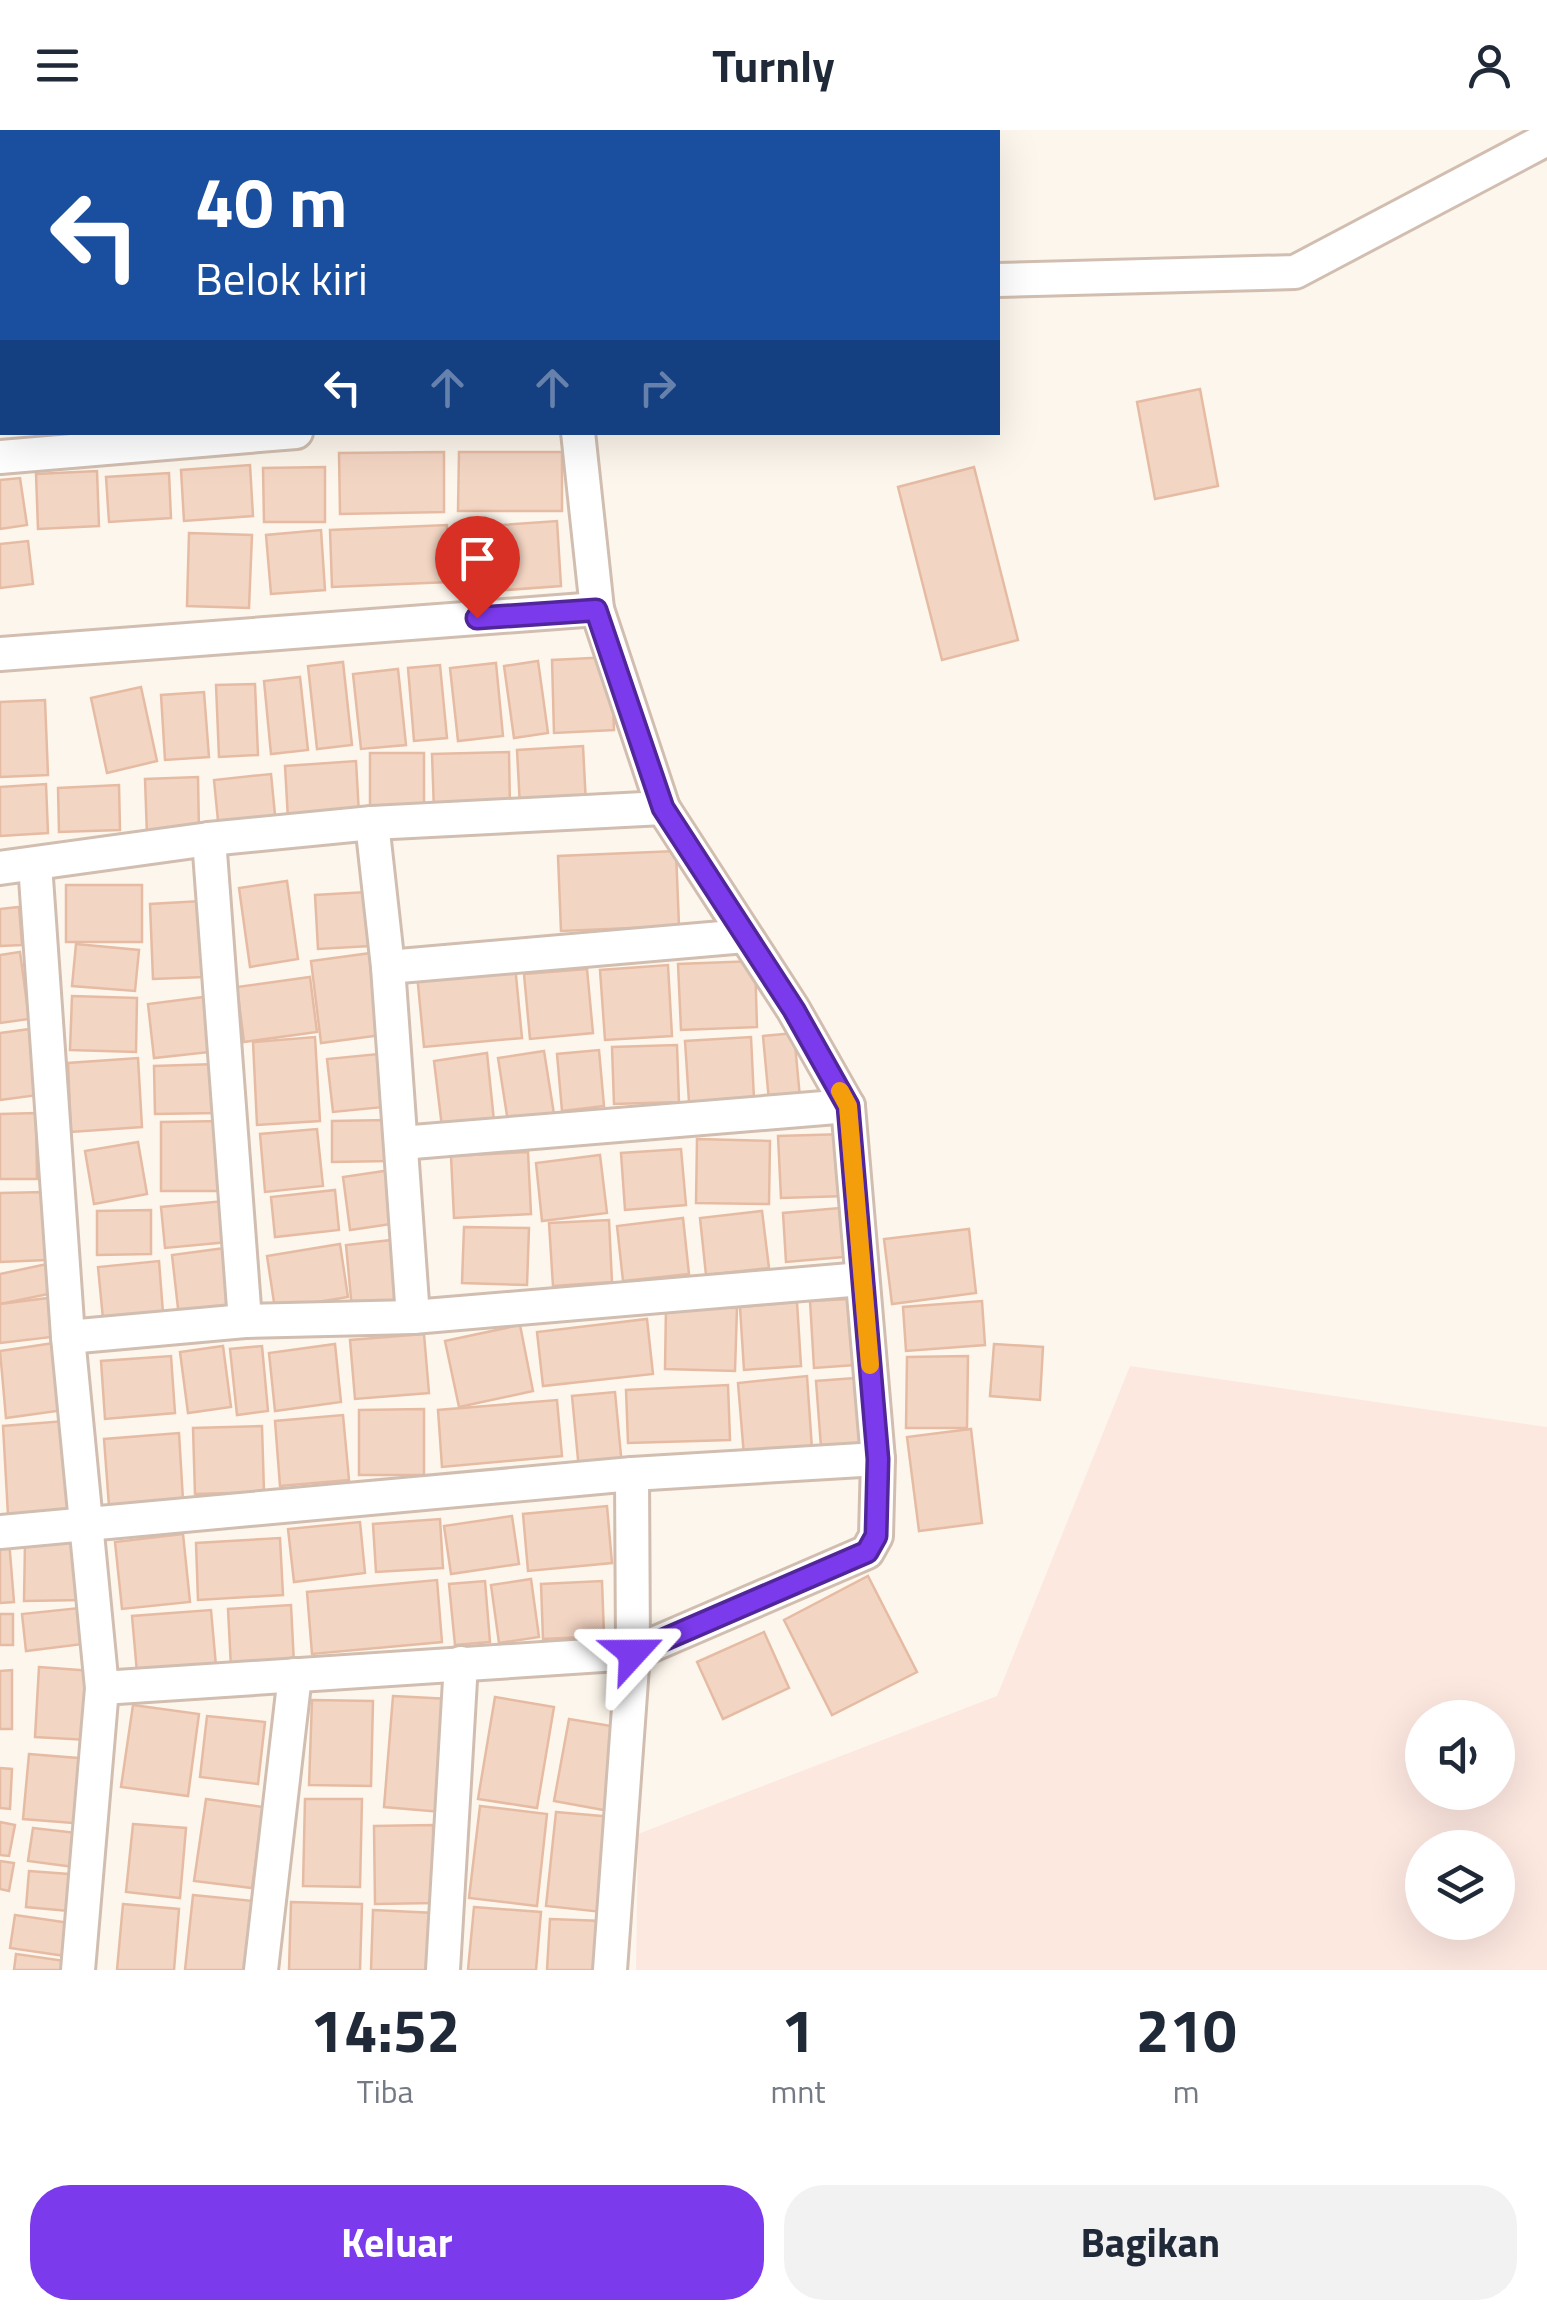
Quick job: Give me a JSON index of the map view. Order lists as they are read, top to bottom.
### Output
{
  "page": {
    "header": "Turnly",
    "turn": ["40 m", "Belok kiri"],
    "eta": [
      "14:52",
      "Tiba",
      "1",
      "mnt",
      "210",
      "m"
    ],
    "buttons": ["Keluar", "Bagikan"]
  }
}
